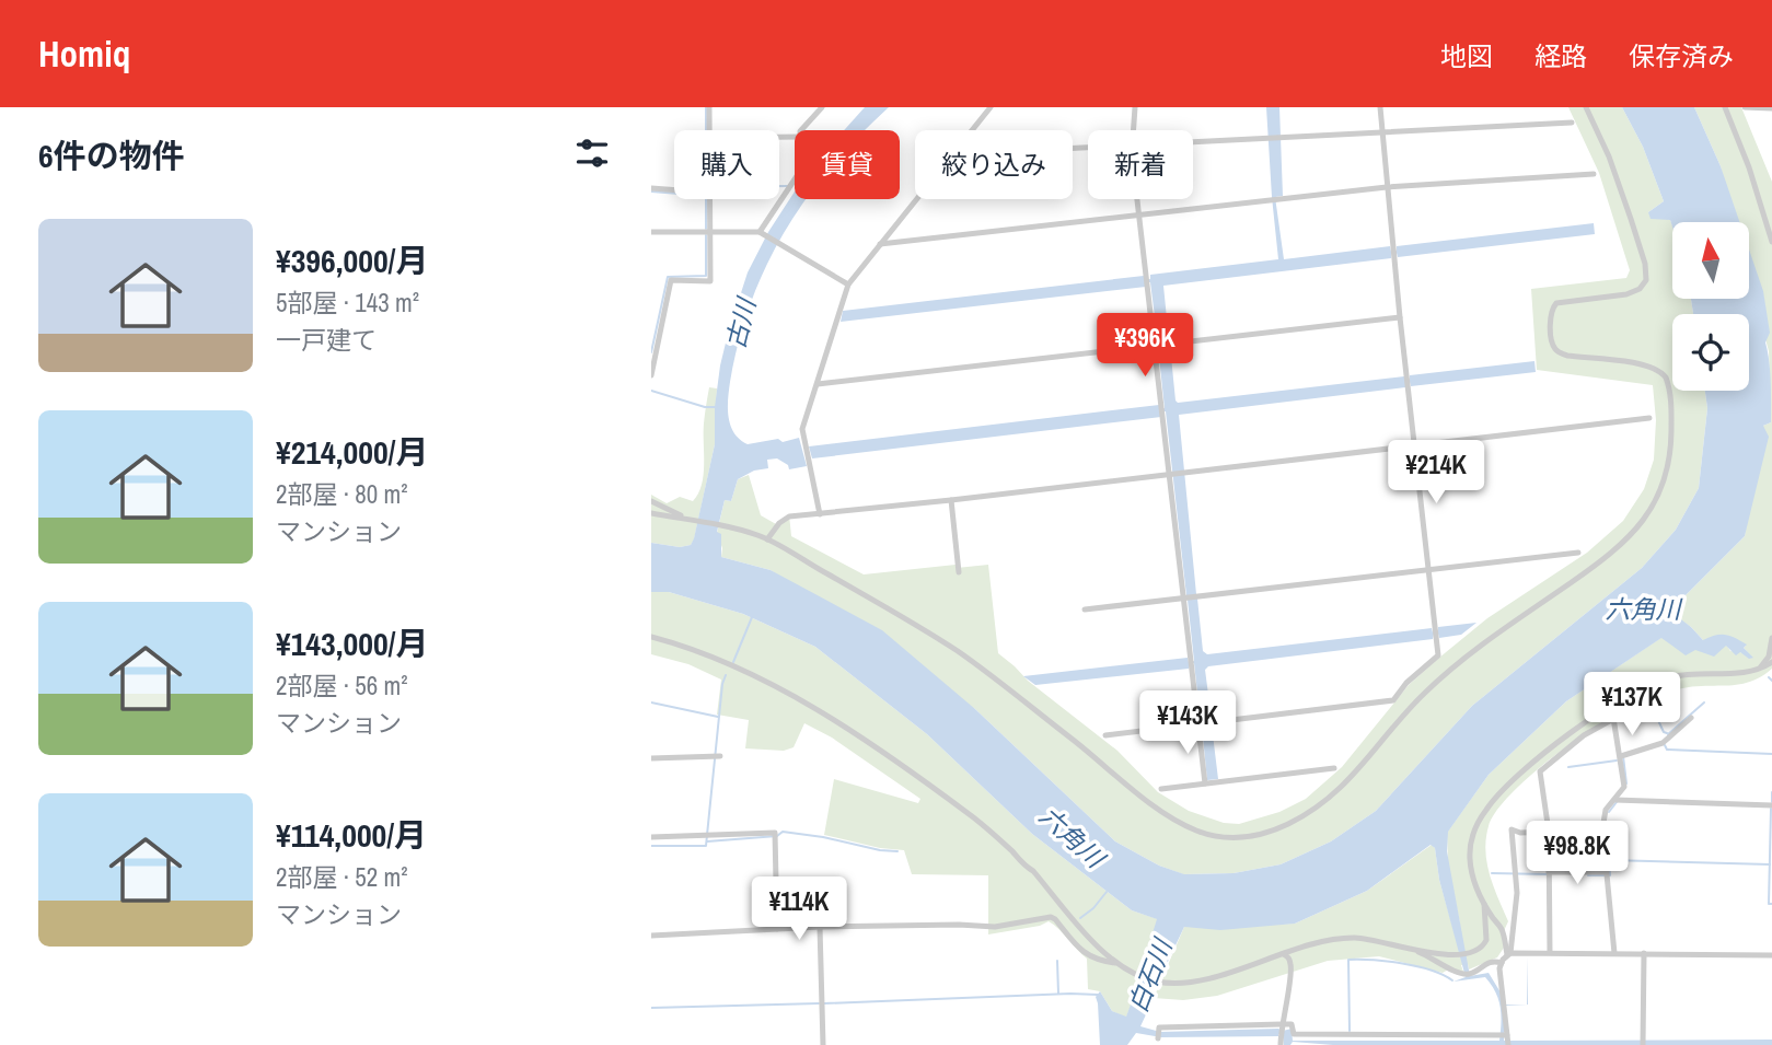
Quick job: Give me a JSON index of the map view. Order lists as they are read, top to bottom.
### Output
{
  "water": ["古川", "六角川", "白石川"],
  "north": "top",
  "page": {
    "header": "Homiq",
    "nav": ["地図", "経路", "保存済み"],
    "heading": "6件の物件",
    "chip": [
      "購入",
      "賃貸",
      "絞り込み",
      "新着"
    ],
    "list": [
      {
        "name": "¥396,000/月",
        "note": "5部屋 · 143 m² · 一戸建て"
      },
      {
        "name": "¥214,000/月",
        "note": "2部屋 · 80 m² · マンション"
      },
      {
        "name": "¥143,000/月",
        "note": "2部屋 · 56 m² · マンション"
      },
      {
        "name": "¥114,000/月",
        "note": "2部屋 · 52 m² · マンション"
      }
    ],
    "price": [
      "¥396K",
      "¥214K",
      "¥137K",
      "¥143K",
      "¥98.8K",
      "¥114K"
    ]
  }
}
